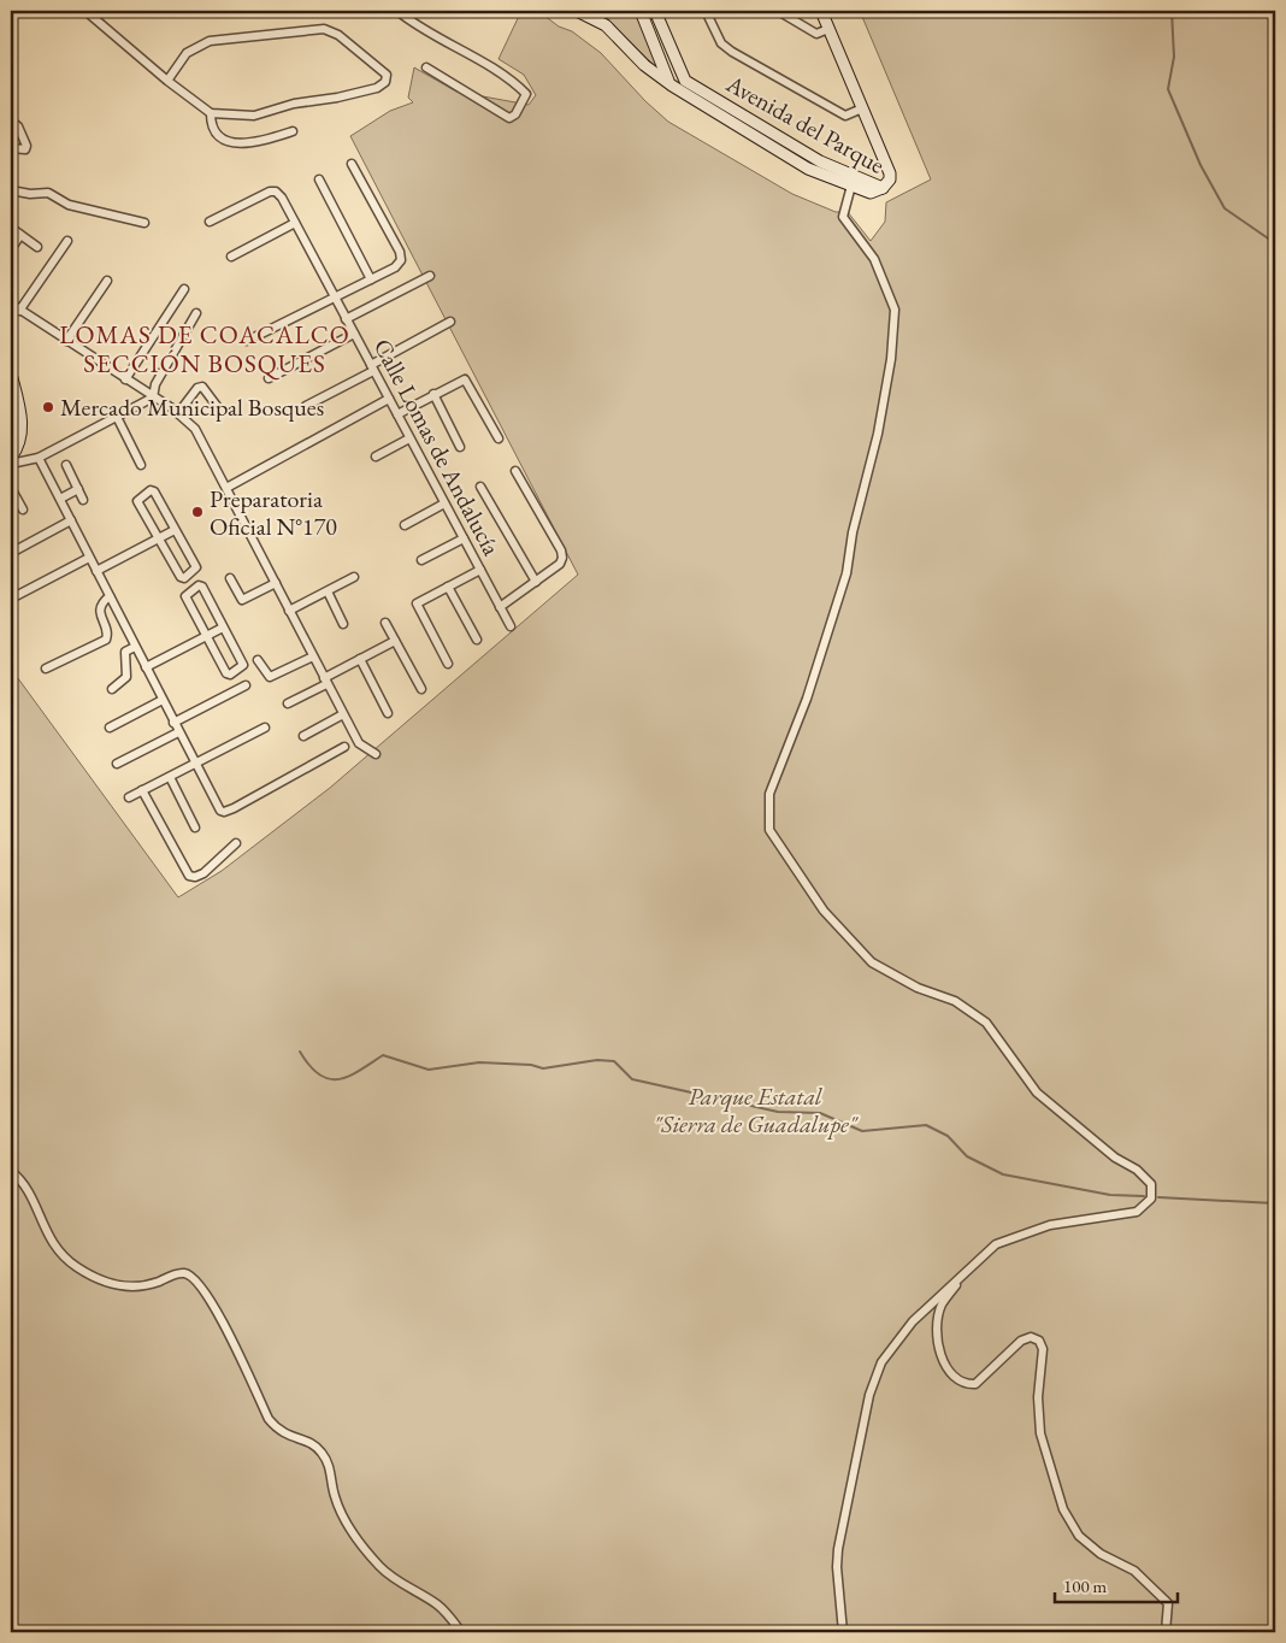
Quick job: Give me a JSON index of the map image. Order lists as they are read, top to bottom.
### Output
{
  "streets": {
    "street": ["Avenida del Parque", "Calle Lomas de Andalucía"]
  },
  "districts": ["LOMAS DE COACALCO SECCIÓN BOSQUES"],
  "parks": ["Parque Estatal \"Sierra de Guadalupe\""],
  "places": ["Mercado Municipal Bosques", "Preparatoria Oficial N°170"],
  "scale_bar": "100 m"
}
